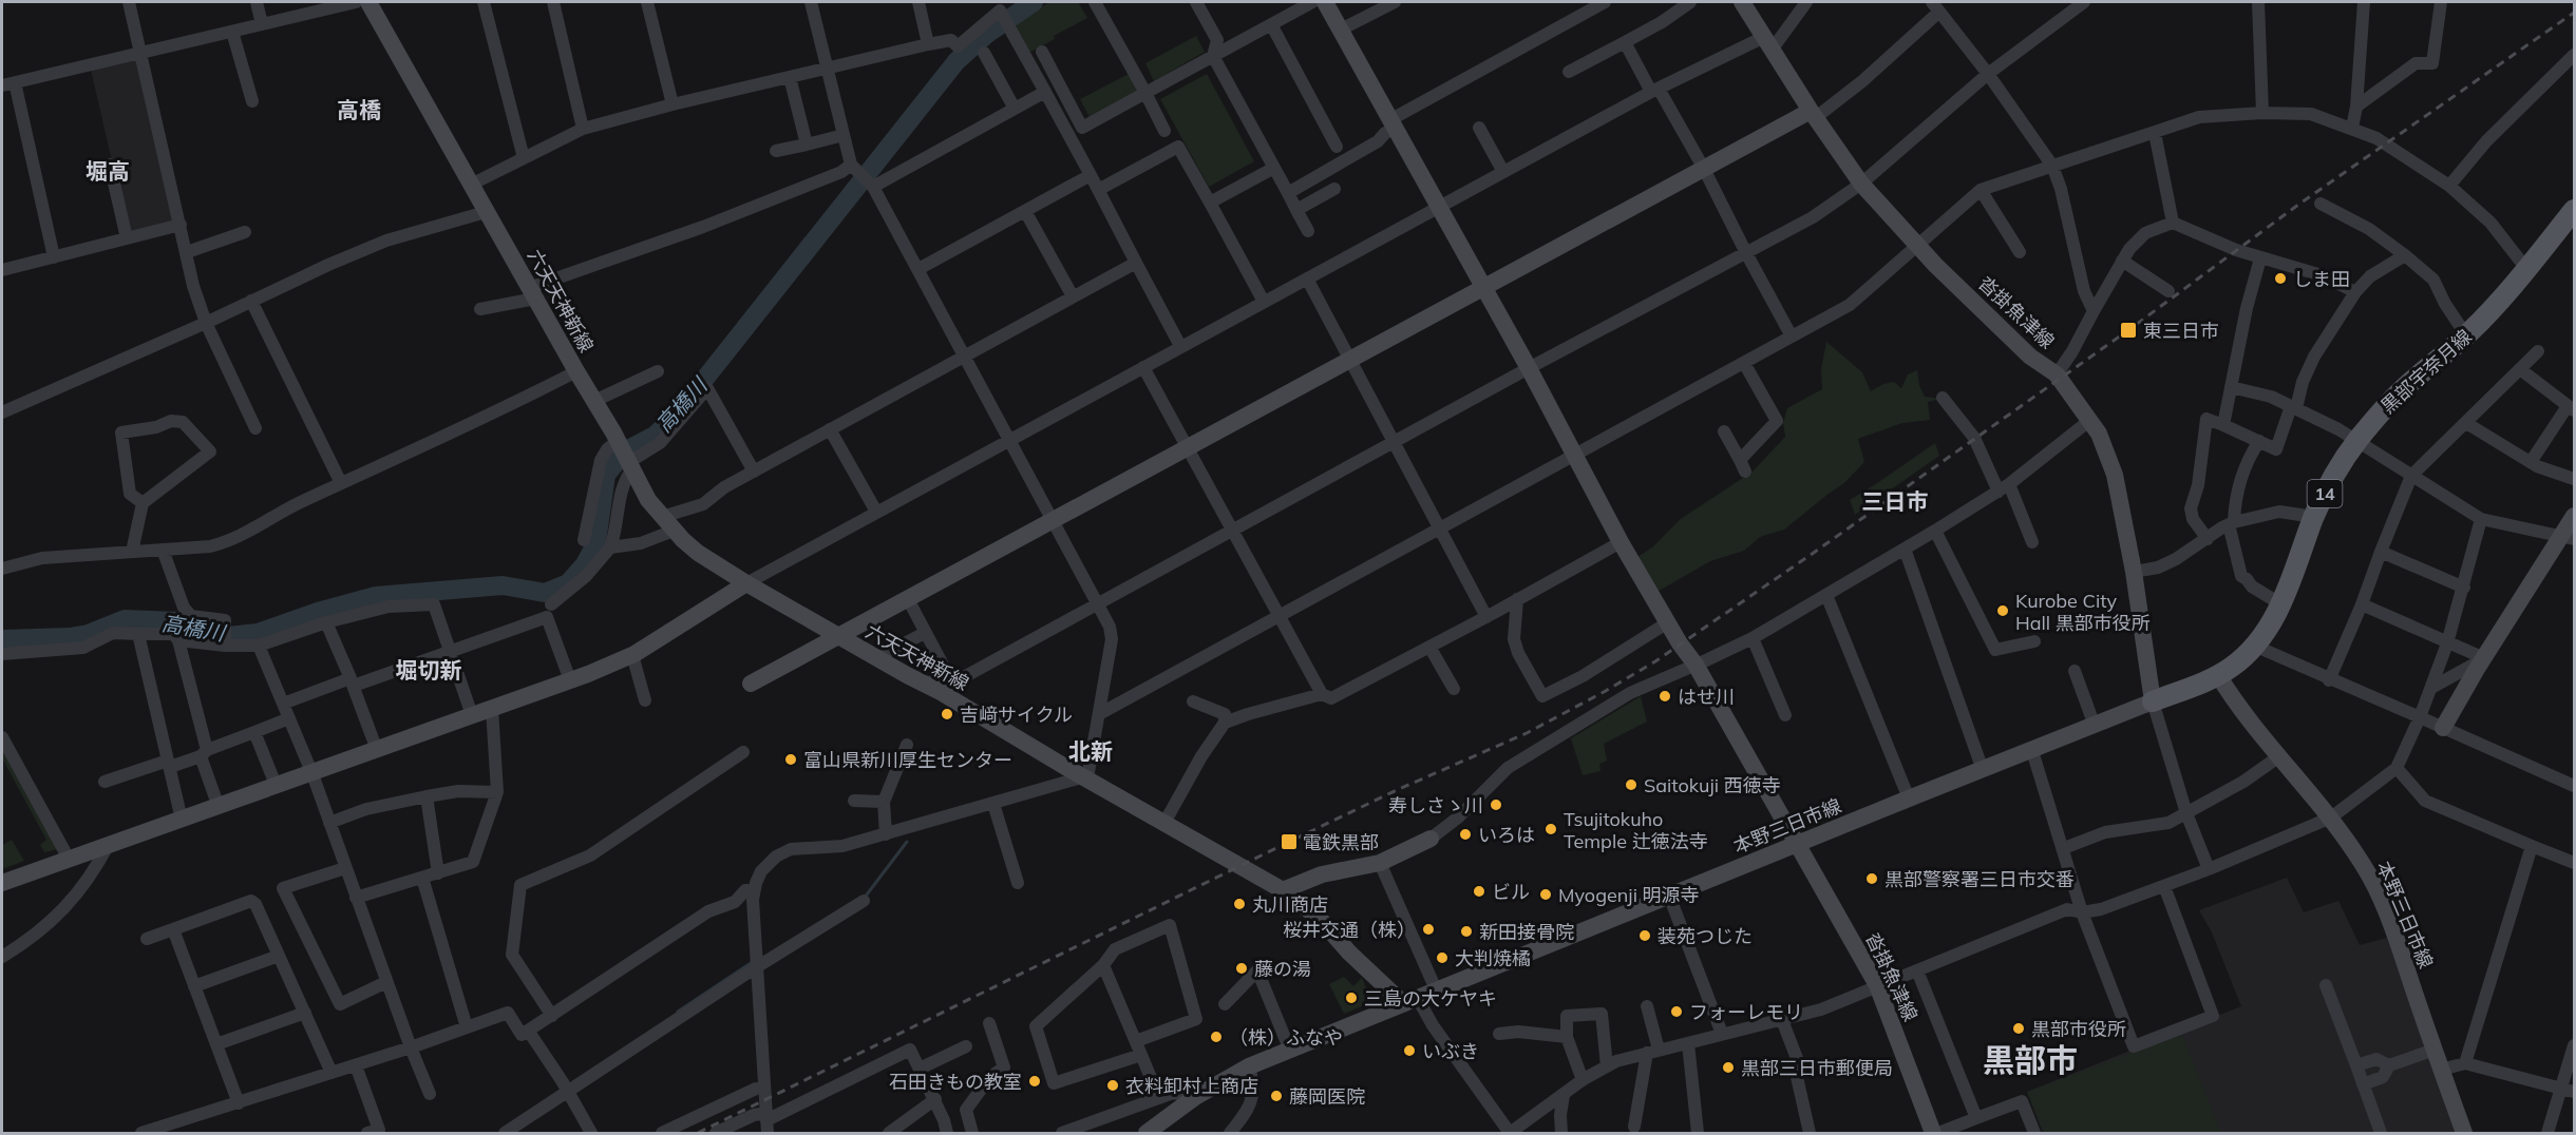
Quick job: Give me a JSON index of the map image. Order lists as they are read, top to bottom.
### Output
{
  "streets": {
    "main road": [
      "六天天神新線",
      "沓掛魚津線",
      "黒部宇奈月線",
      "14",
      "本野三日市線"
    ]
  },
  "crossings": [
    ["六天天神新線", "本野三日市線"],
    ["沓掛魚津線", "黒部宇奈月線"],
    ["沓掛魚津線", "本野三日市線"],
    ["黒部宇奈月線", "本野三日市線"]
  ],
  "districts": [
    "高橋",
    "堀高",
    "三日市",
    "堀切新",
    "北新",
    "黒部市"
  ],
  "water": ["高橋川"],
  "places": {
    "other": [
      "しま田",
      "Kurobe City Hall 黒部市役所",
      "はせ川",
      "吉﨑サイクル",
      "富山県新川厚生センター",
      "Saitokuji 西徳寺",
      "寿しさゝ川",
      "Tsujitokuho Temple 辻徳法寺",
      "いろは",
      "黒部警察署三日市交番",
      "ビル",
      "Myogenji 明源寺",
      "丸川商店",
      "桜井交通（株）",
      "新田接骨院",
      "装苑つじた",
      "大判焼橘",
      "藤の湯",
      "三島の大ケヤキ",
      "フォーレモリ",
      "黒部市役所",
      "（株）ふなや",
      "いぶき",
      "黒部三日市郵便局",
      "石田きもの教室",
      "衣料卸村上商店",
      "藤岡医院"
    ],
    "transit": ["東三日市", "電鉄黒部"]
  }
}
